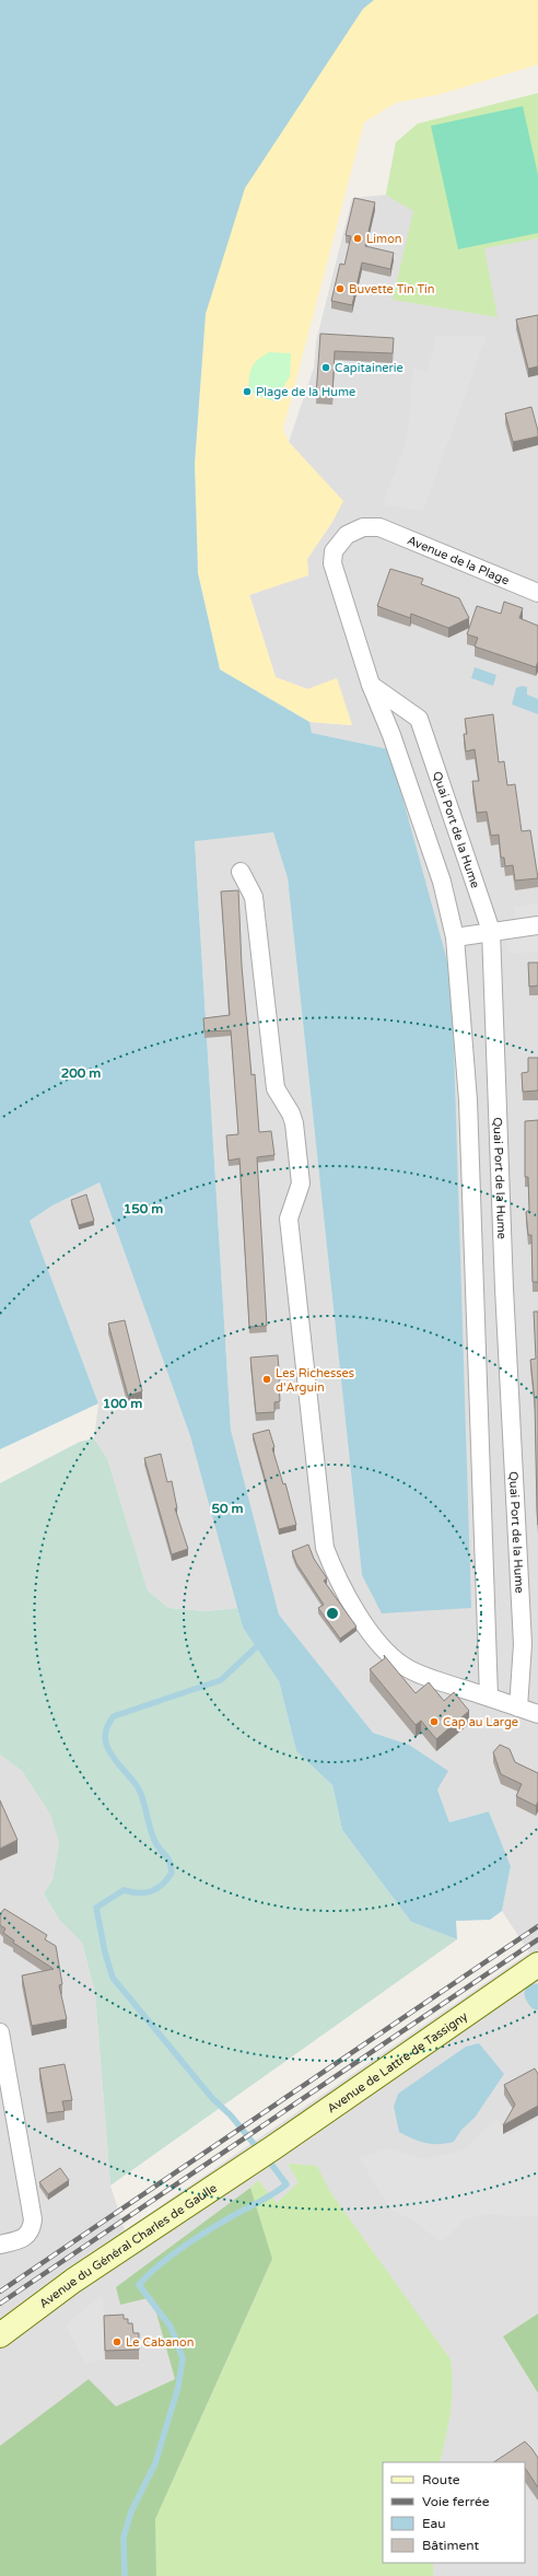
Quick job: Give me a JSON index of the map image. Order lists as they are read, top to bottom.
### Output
{
  "streets": {
    "main road": ["Avenue de Lattre de Tassigny", "Avenue du Général Charles de Gaulle"],
    "street": ["Avenue de la Plage", "Quai Port de la Hume"]
  },
  "crossings": [
    ["Avenue de la Plage", "Quai Port de la Hume"],
    ["Avenue de Lattre de Tassigny", "Avenue du Général Charles de Gaulle"]
  ],
  "places": [
    "Limon",
    "Buvette Tin Tin",
    "Capitainerie",
    "Plage de la Hume",
    "Les Richesses d'Arguin",
    "Cap au Large",
    "Le Cabanon"
  ],
  "legend": [
    "Route",
    "Voie ferrée",
    "Eau",
    "Bâtiment"
  ],
  "rings": [
    "200 m",
    "150 m",
    "100 m",
    "50 m"
  ]
}
